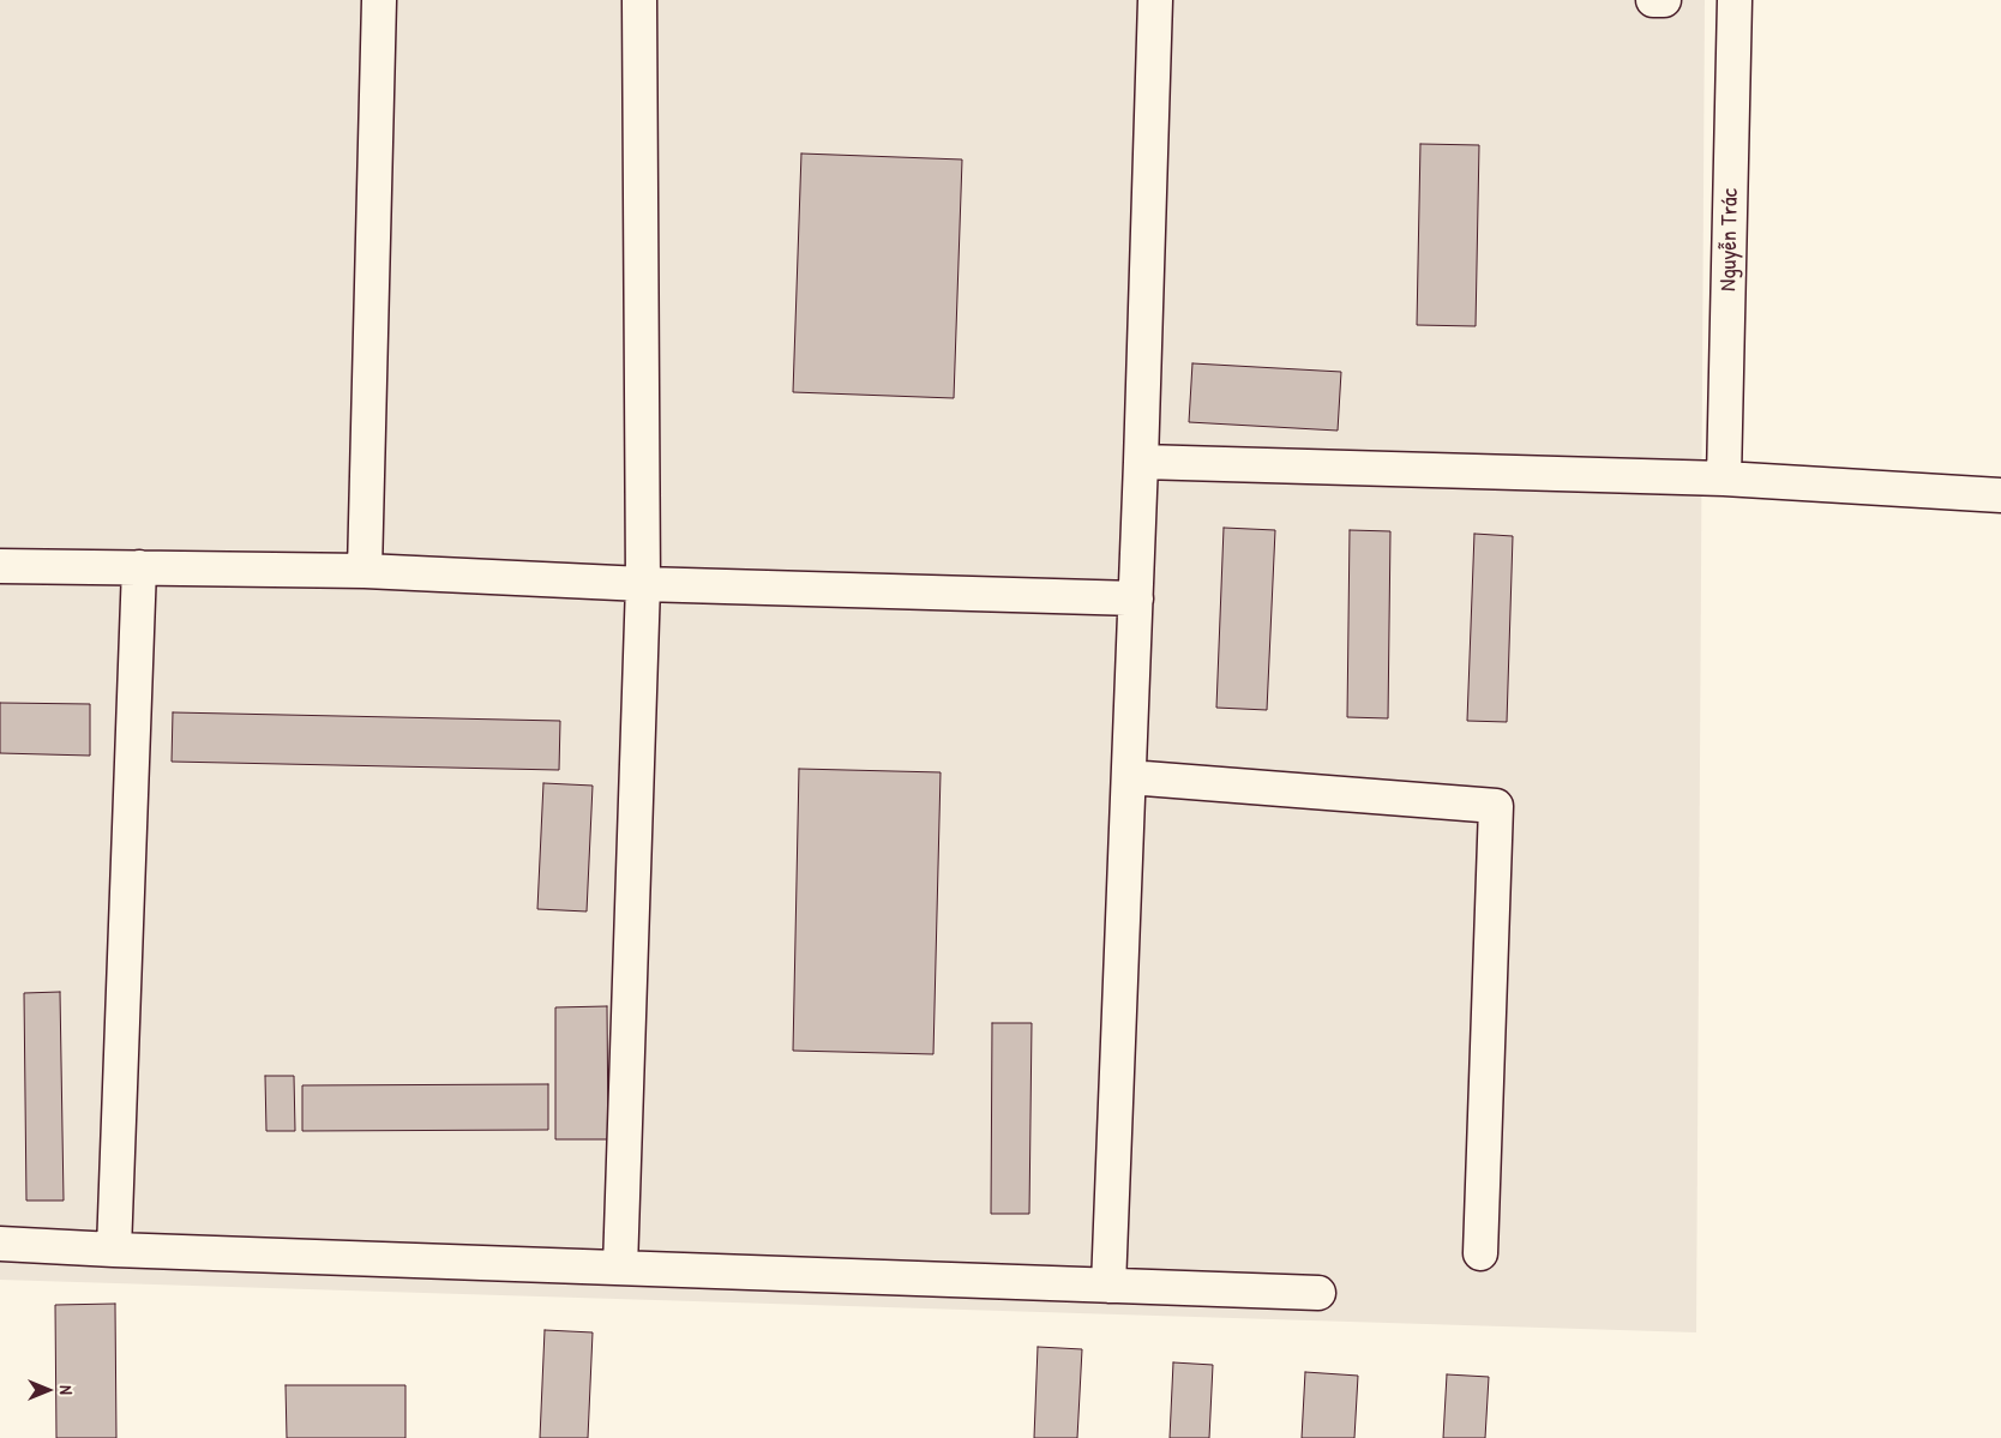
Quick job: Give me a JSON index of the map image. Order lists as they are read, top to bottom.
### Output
{
  "streets": {
    "street": ["Nguyễn Trác"]
  },
  "north": "right"
}
